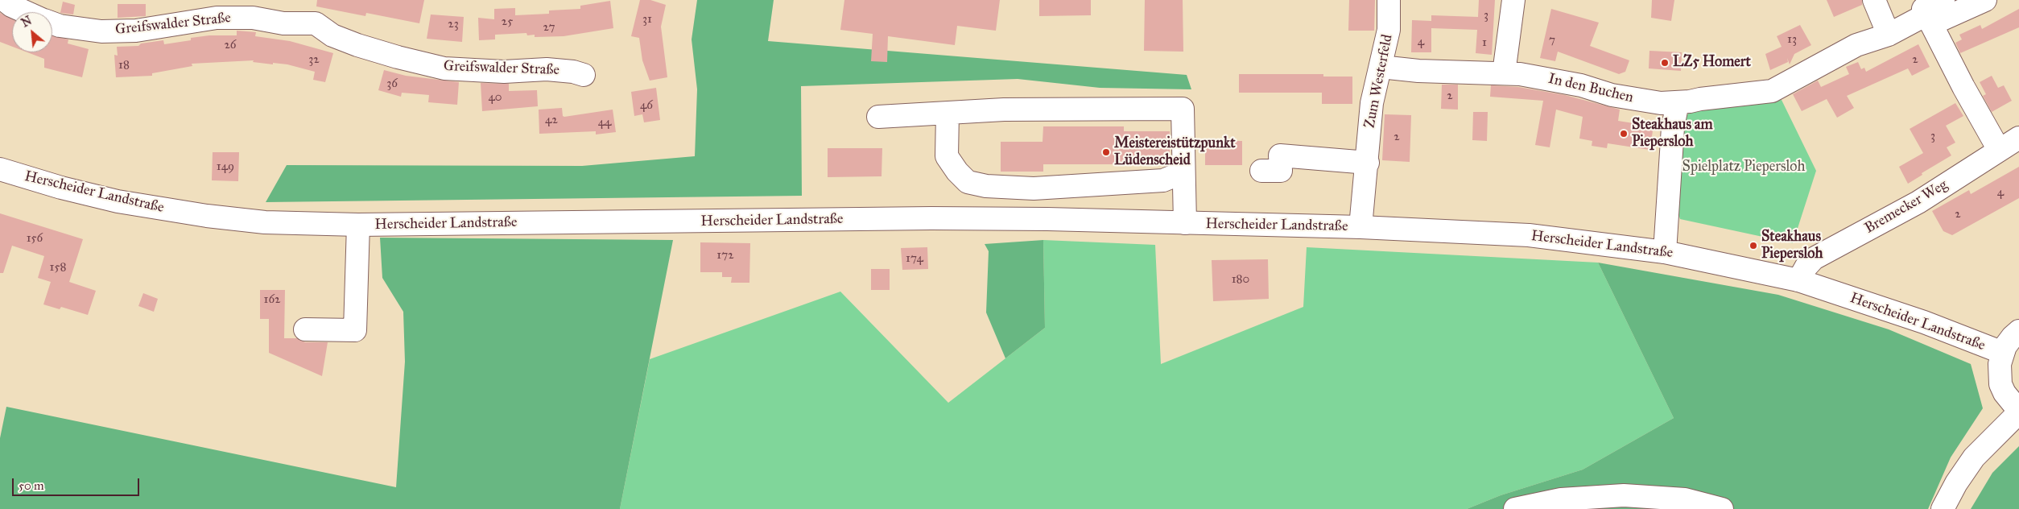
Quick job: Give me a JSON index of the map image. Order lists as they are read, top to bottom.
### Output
{
  "streets": {
    "street": [
      "Greifswalder Straße",
      "Zum Westerfeld",
      "In den Buchen",
      "Herscheider Landstraße",
      "Bremecker Weg"
    ]
  },
  "crossings": [
    ["Zum Westerfeld", "In den Buchen"],
    ["Zum Westerfeld", "Herscheider Landstraße"],
    ["Herscheider Landstraße", "Bremecker Weg"]
  ],
  "parks": ["Spielplatz Piepersloh"],
  "places": [
    "LZ5 Homert",
    "Steakhaus am Piepersloh",
    "Meistereistützpunkt Lüdenscheid",
    "Steakhaus Piepersloh"
  ],
  "house_numbers": [
    "3",
    "31",
    "25",
    "23",
    "27",
    "13",
    "7",
    "4",
    "1",
    "26",
    "32",
    "2",
    "18",
    "36",
    "2",
    "40",
    "46",
    "42",
    "44",
    "3",
    "2",
    "149",
    "4",
    "2",
    "156",
    "172",
    "174",
    "158",
    "180",
    "162"
  ],
  "scale_bar": "50 m",
  "north": "top left"
}
